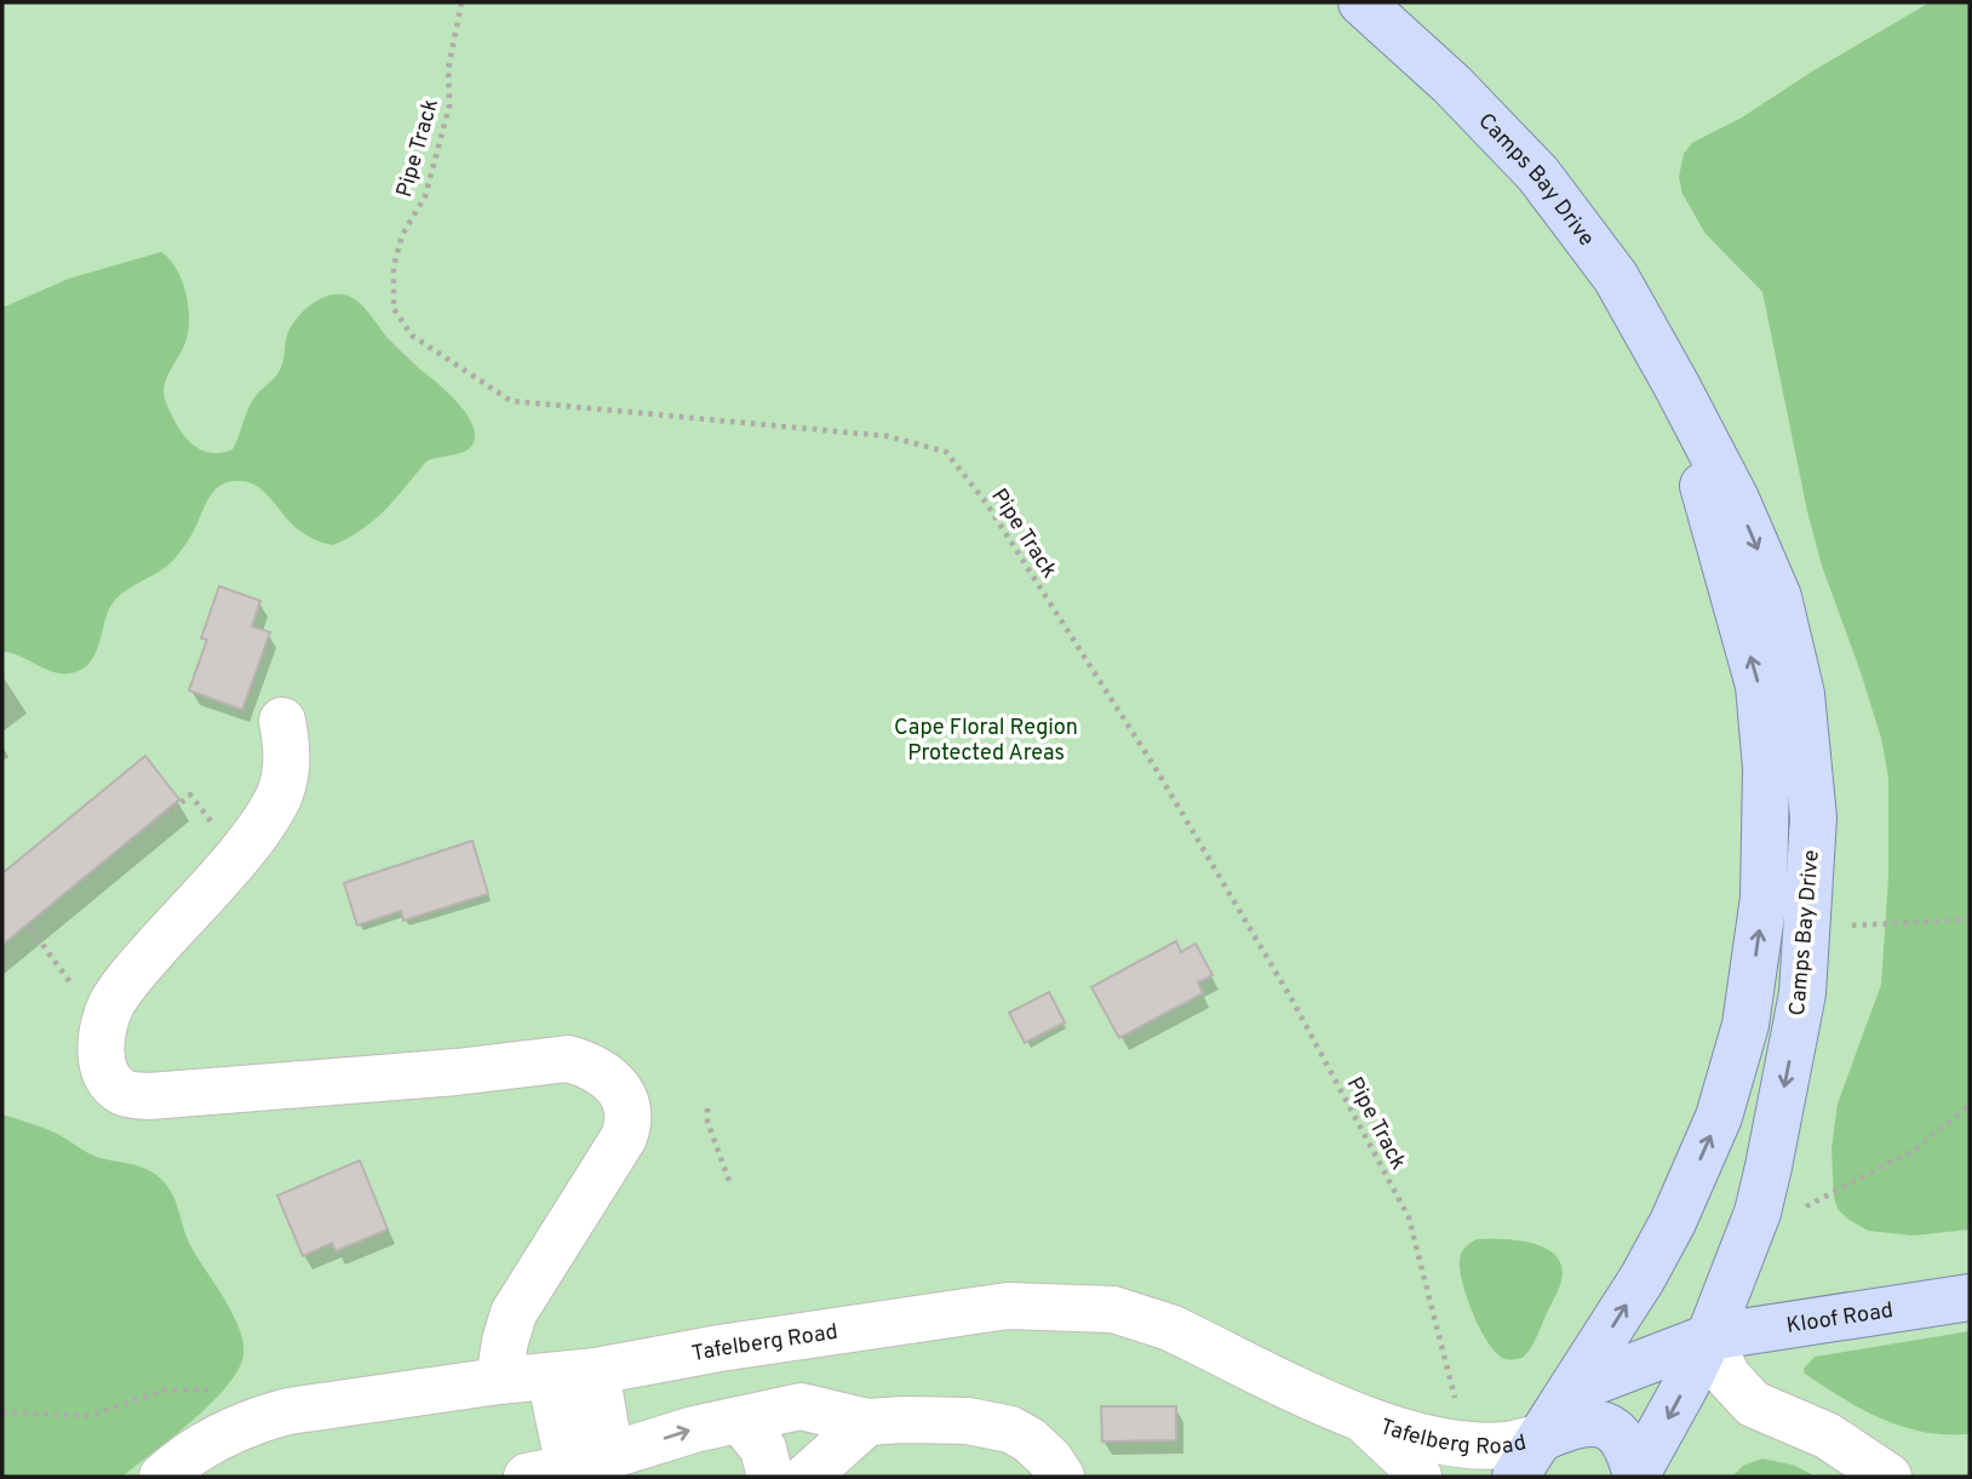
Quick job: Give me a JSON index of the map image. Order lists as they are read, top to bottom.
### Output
{
  "streets": {
    "main road": ["Camps Bay Drive", "Kloof Road"],
    "lane": ["Tafelberg Road"],
    "path": ["Pipe Track"]
  },
  "crossings": [
    ["Pipe Track", "Tafelberg Road"],
    ["Camps Bay Drive", "Kloof Road"],
    ["Camps Bay Drive", "Tafelberg Road"]
  ],
  "parks": ["Cape Floral Region Protected Areas"]
}
